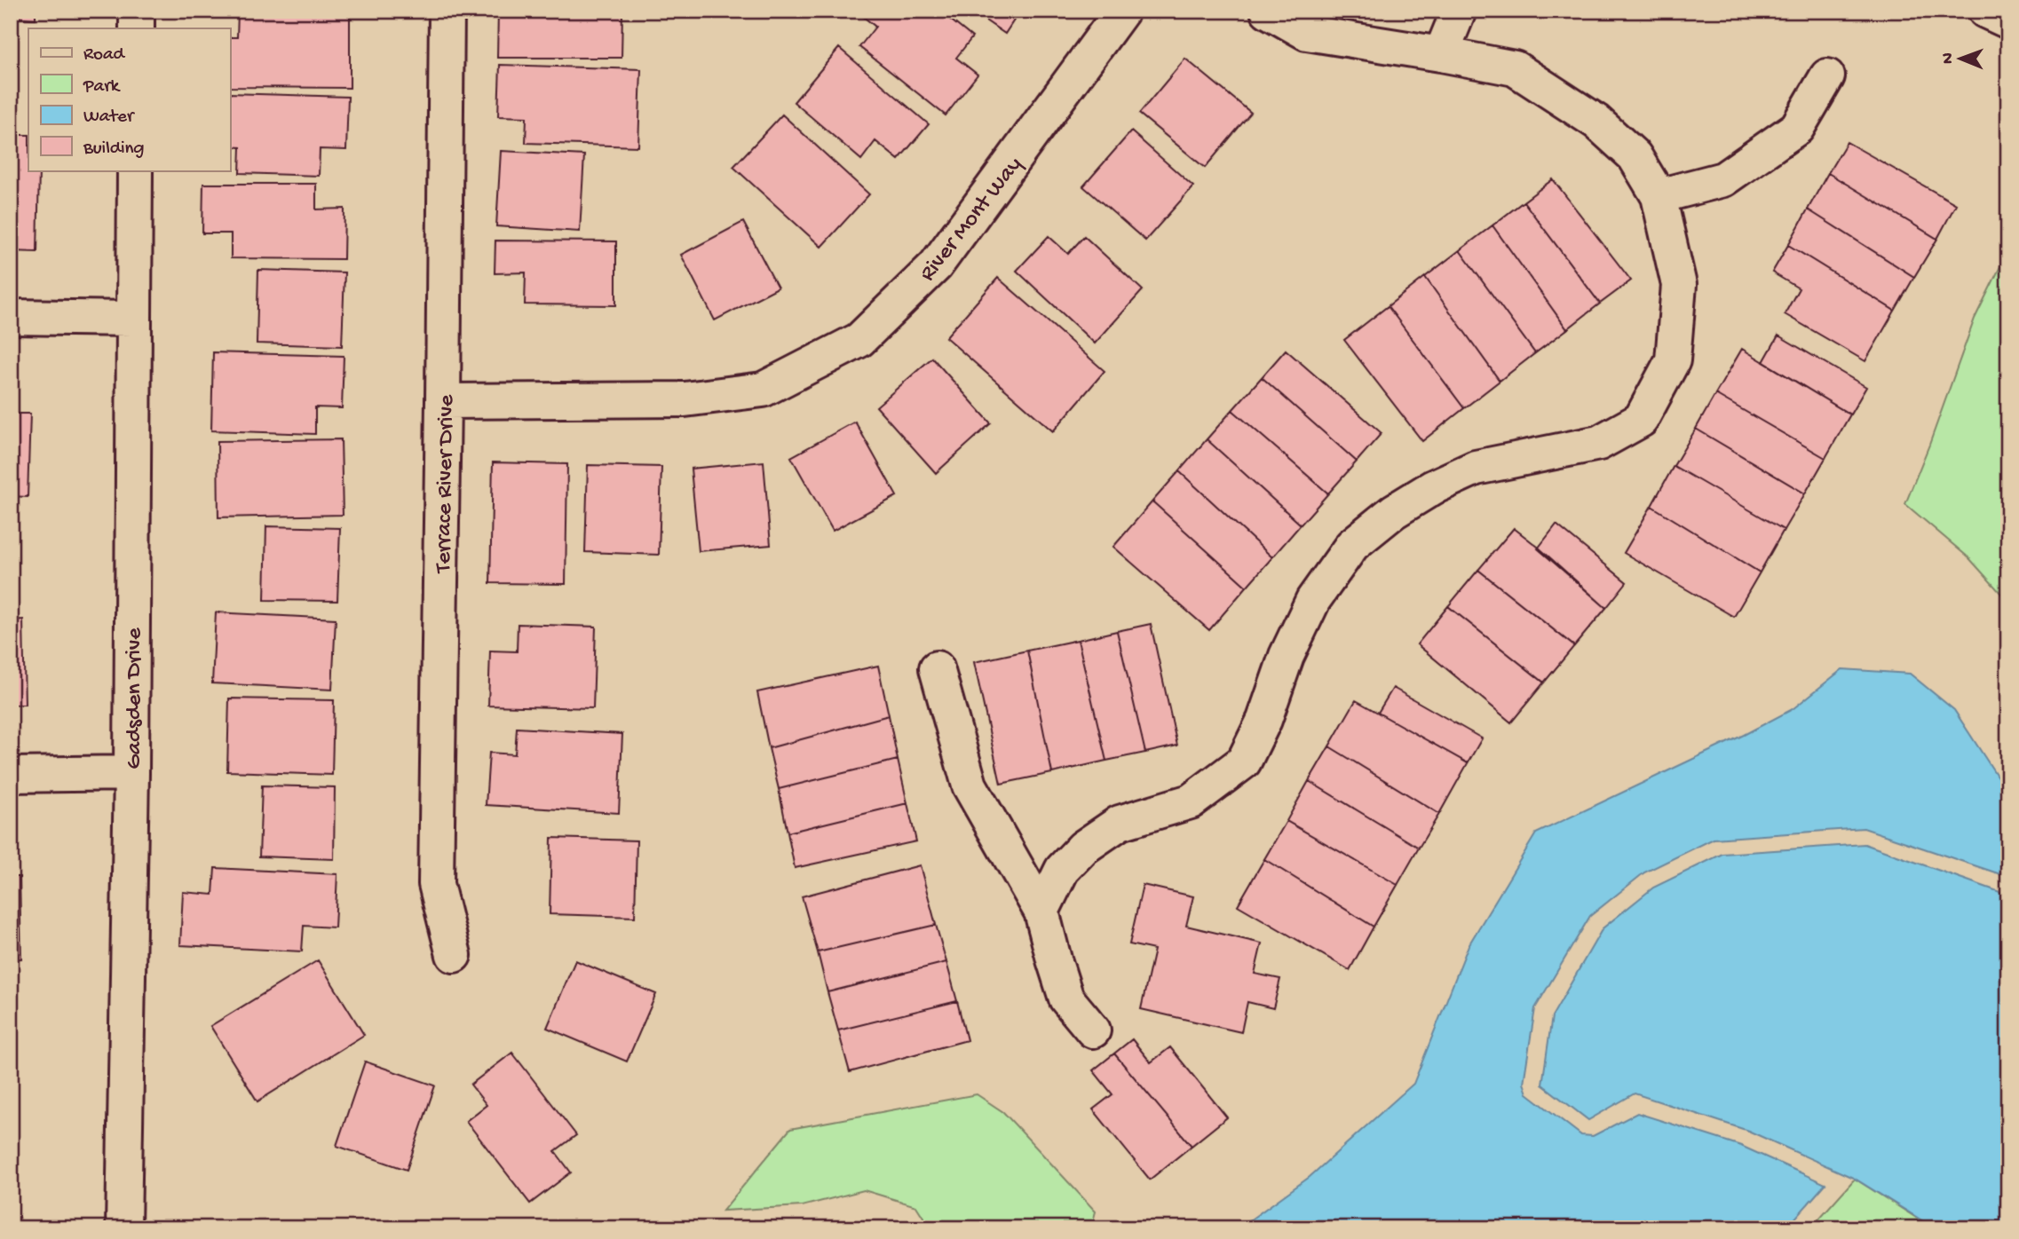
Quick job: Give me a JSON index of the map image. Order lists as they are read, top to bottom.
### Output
{
  "streets": {
    "street": ["River Mont Way", "Terrace River Drive", "Gadsden Drive"]
  },
  "crossings": [
    ["River Mont Way", "Terrace River Drive"]
  ],
  "legend": [
    "Road",
    "Park",
    "Water",
    "Building"
  ],
  "north": "left"
}
